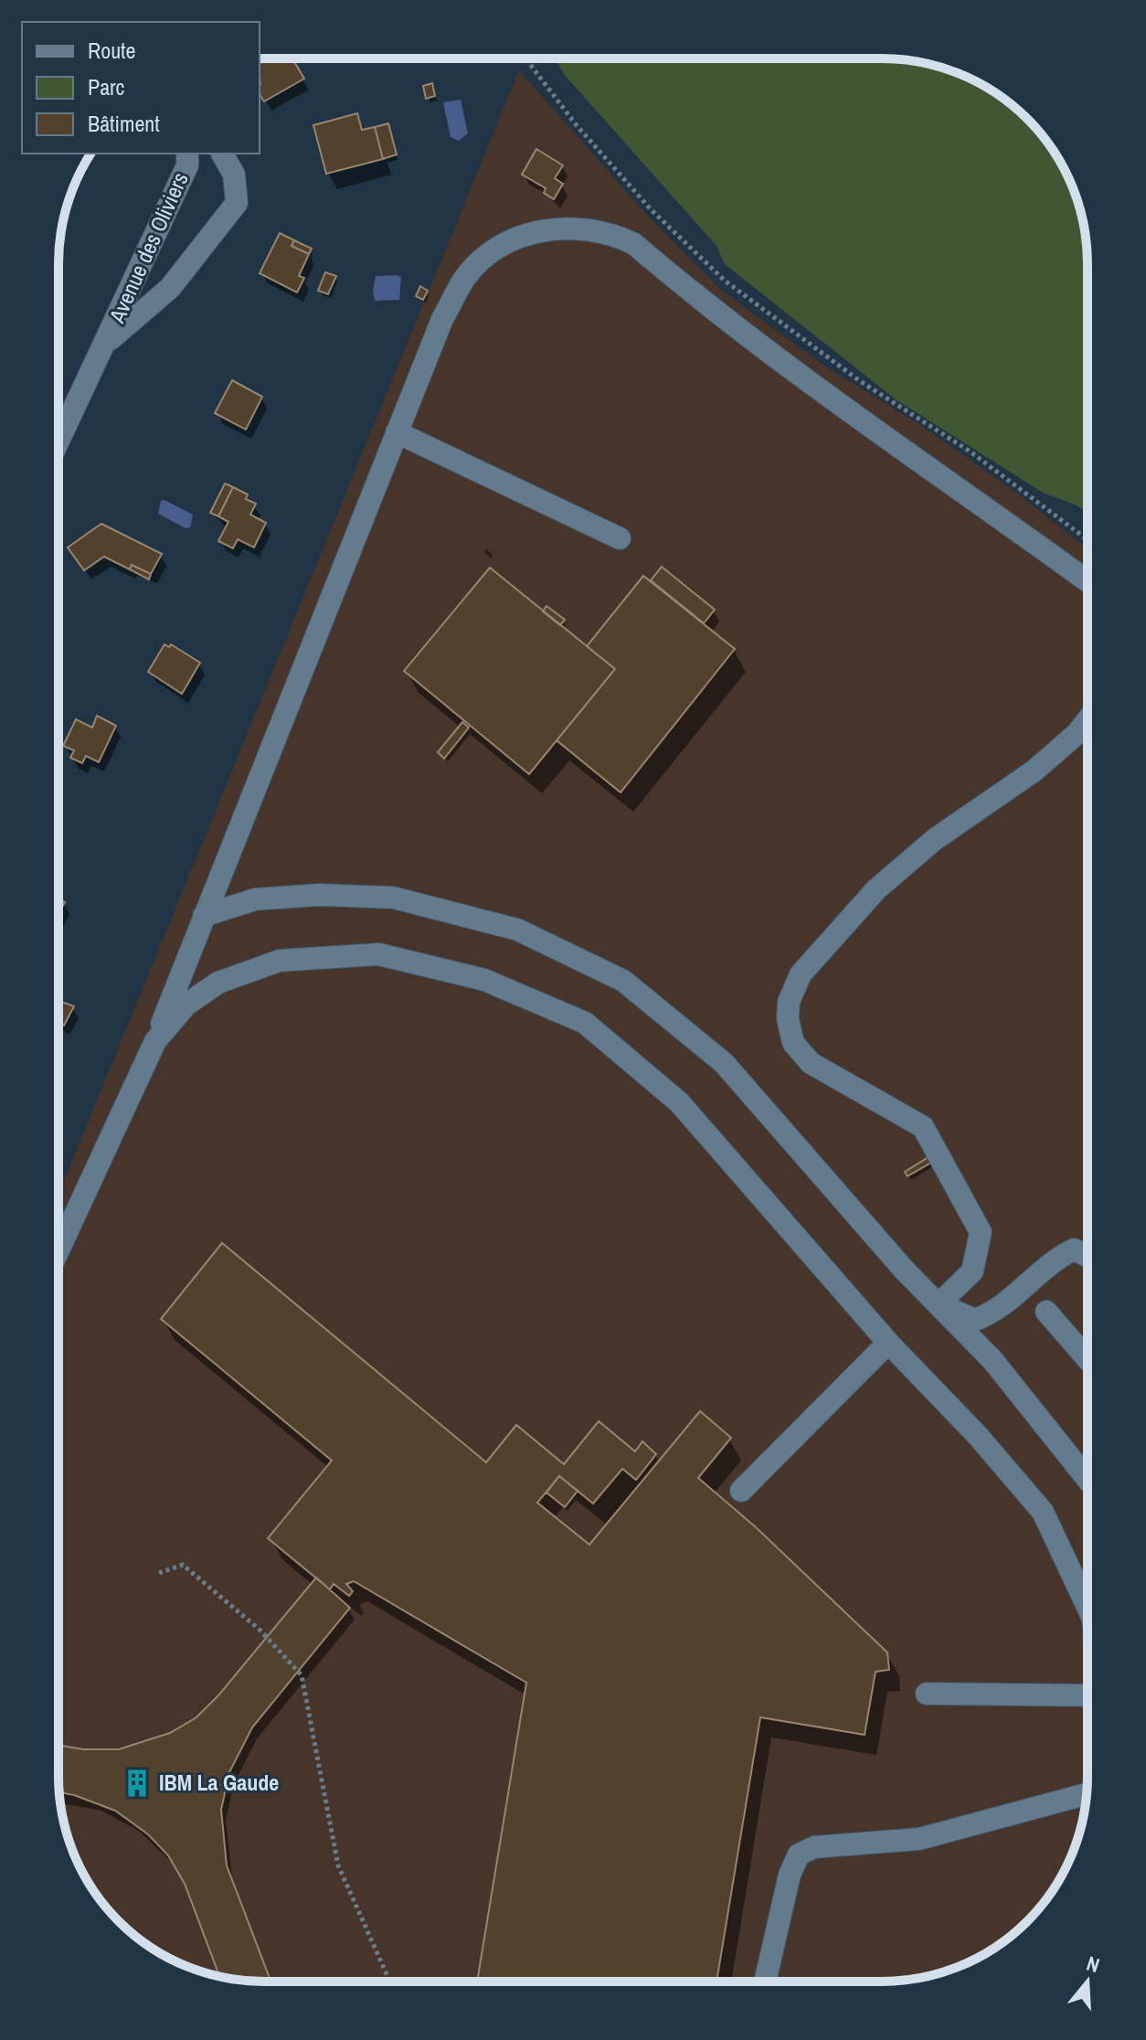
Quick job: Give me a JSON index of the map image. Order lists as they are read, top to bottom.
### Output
{
  "streets": {
    "street": ["Avenue des Oliviers"]
  },
  "places": {
    "building": ["IBM La Gaude"]
  },
  "legend": ["Route", "Parc", "Bâtiment"],
  "north": "top"
}
